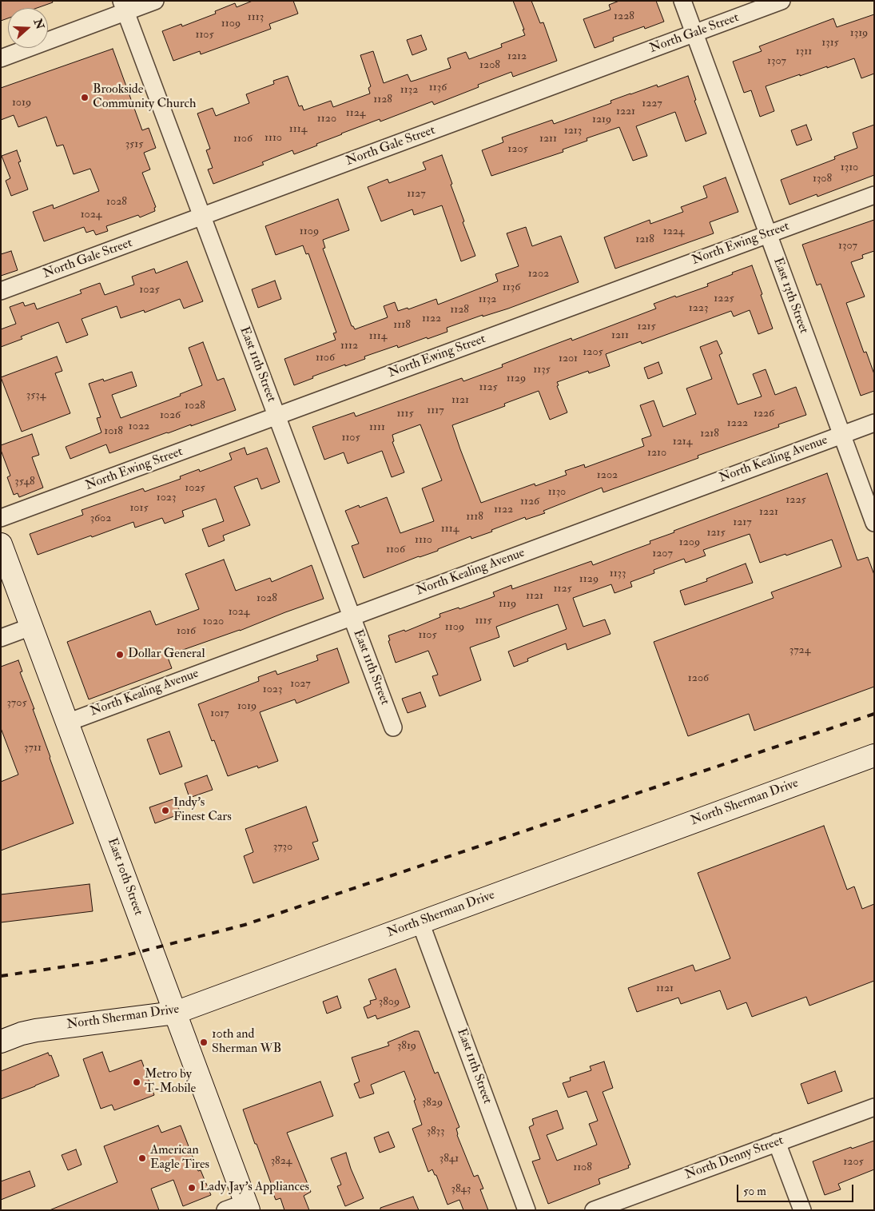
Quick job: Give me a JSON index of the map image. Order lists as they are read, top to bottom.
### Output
{
  "streets": {
    "main road": ["North Sherman Drive", "East 10th Street"],
    "street": [
      "North Gale Street",
      "North Ewing Street",
      "East 13th Street",
      "East 11th Street",
      "North Kealing Avenue",
      "North Denny Street"
    ]
  },
  "crossings": [
    ["North Gale Street", "East 13th Street"],
    ["North Gale Street", "East 11th Street"],
    ["North Ewing Street", "East 13th Street"],
    ["North Ewing Street", "East 11th Street"],
    ["East 13th Street", "North Kealing Avenue"],
    ["East 11th Street", "North Kealing Avenue"],
    ["East 11th Street", "North Sherman Drive"],
    ["North Kealing Avenue", "East 10th Street"],
    ["North Sherman Drive", "East 10th Street"]
  ],
  "places": [
    "Brookside Community Church",
    "Dollar General",
    "Indy's Finest Cars",
    "10th and Sherman WB",
    "Metro by T-Mobile",
    "American Eagle Tires",
    "Lady Jay's Appliances"
  ],
  "house_numbers": [
    "1228",
    "1113",
    "1109",
    "1319",
    "1105",
    "1315",
    "1311",
    "1212",
    "1307",
    "1208",
    "1136",
    "1132",
    "1128",
    "1019",
    "1227",
    "1221",
    "1124",
    "1120",
    "1219",
    "1114",
    "1213",
    "1110",
    "1106",
    "1211",
    "3515",
    "1205",
    "1310",
    "1308",
    "1127",
    "1028",
    "1024",
    "1109",
    "1224",
    "1218",
    "1307",
    "1202",
    "1136",
    "1025",
    "1225",
    "1132",
    "1223",
    "1128",
    "1122",
    "1118",
    "1215",
    "1211",
    "1114",
    "1112",
    "1205",
    "1106",
    "1201",
    "1135",
    "1129",
    "1125",
    "3534",
    "1121",
    "1028",
    "1117",
    "1115",
    "1226",
    "1026",
    "1222",
    "1022",
    "1111",
    "1018",
    "1218",
    "1105",
    "1214",
    "1210",
    "1202",
    "3548",
    "1025",
    "1130",
    "1023",
    "1225",
    "1126",
    "1015",
    "1122",
    "1221",
    "1118",
    "3602",
    "1217",
    "1114",
    "1215",
    "1110",
    "1209",
    "1106",
    "1207",
    "1133",
    "1129",
    "1125",
    "1121",
    "1028",
    "1119",
    "1024",
    "1115",
    "1020",
    "1109",
    "1016",
    "1105",
    "3724",
    "1206",
    "1027",
    "1023",
    "3705",
    "1019",
    "1017",
    "3711",
    "3730",
    "1121",
    "3809",
    "3819",
    "3829",
    "3833",
    "3841",
    "3824",
    "1205",
    "1108",
    "3843"
  ],
  "scale_bar": "50 m",
  "north": "right"
}
